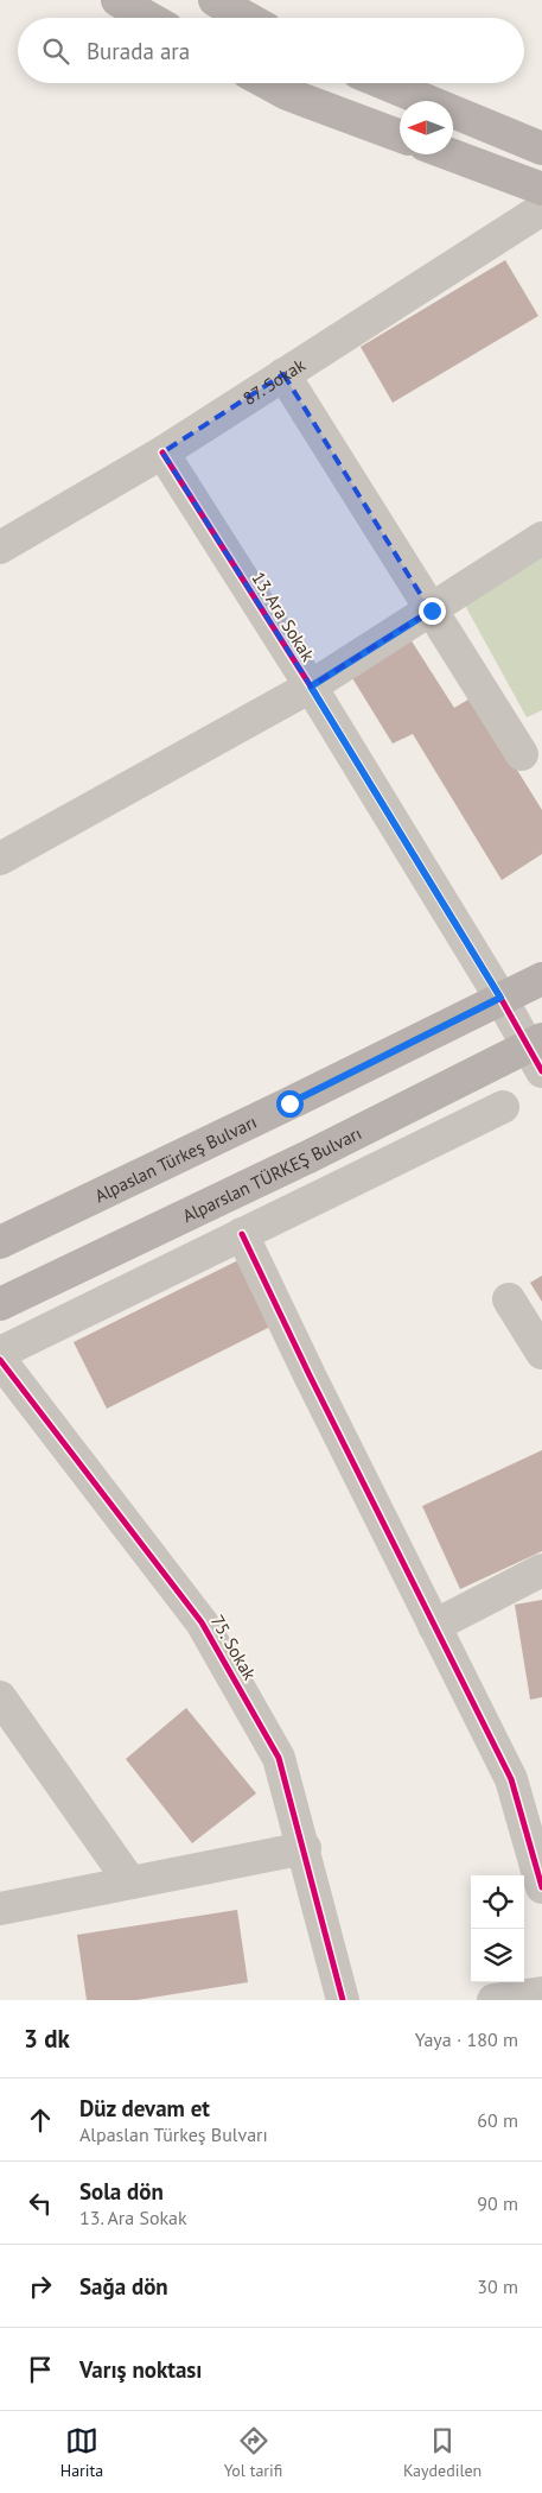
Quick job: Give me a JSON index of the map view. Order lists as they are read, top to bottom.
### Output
{
  "streets": {
    "main road": ["Alpaslan Türkeş Bulvarı", "Alparslan TÜRKEŞ Bulvarı"],
    "street": ["87. Sokak", "13. Ara Sokak", "75. Sokak"]
  },
  "crossings": [
    ["87. Sokak", "13. Ara Sokak"],
    ["13. Ara Sokak", "Alpaslan Türkeş Bulvarı"],
    ["13. Ara Sokak", "Alparslan TÜRKEŞ Bulvarı"]
  ],
  "north": "left",
  "page": {
    "search": "Burada ara",
    "heading": ["3 dk", "Yaya · 180 m"],
    "list": [
      ["Düz devam et", "Alpaslan Türkeş Bulvarı", "60 m"],
      ["Sola dön", "13. Ara Sokak", "90 m"],
      ["Sağa dön", "30 m"],
      "Varış noktası"
    ],
    "nav": ["Harita", "Yol tarifi", "Kaydedilen"]
  }
}
